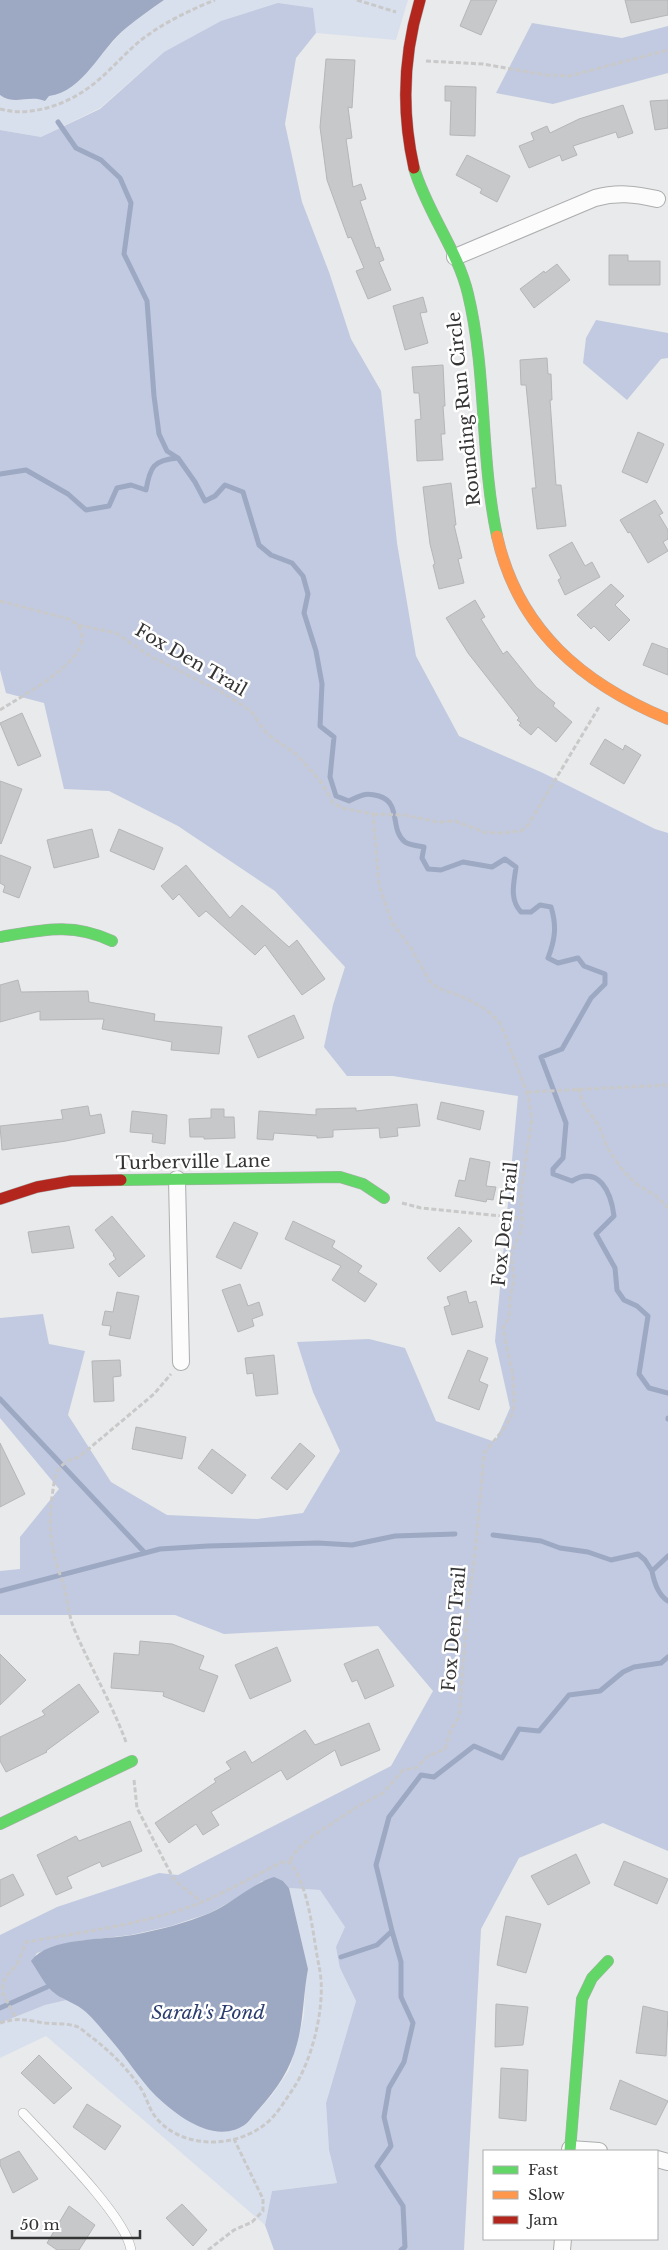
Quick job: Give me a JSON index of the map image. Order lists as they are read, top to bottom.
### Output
{
  "streets": {
    "street": ["Rounding Run Circle", "Turberville Lane"],
    "path": ["Fox Den Trail"]
  },
  "water": ["Sarah's Pond"],
  "legend": ["Fast", "Slow", "Jam"],
  "scale_bar": "50 m"
}
